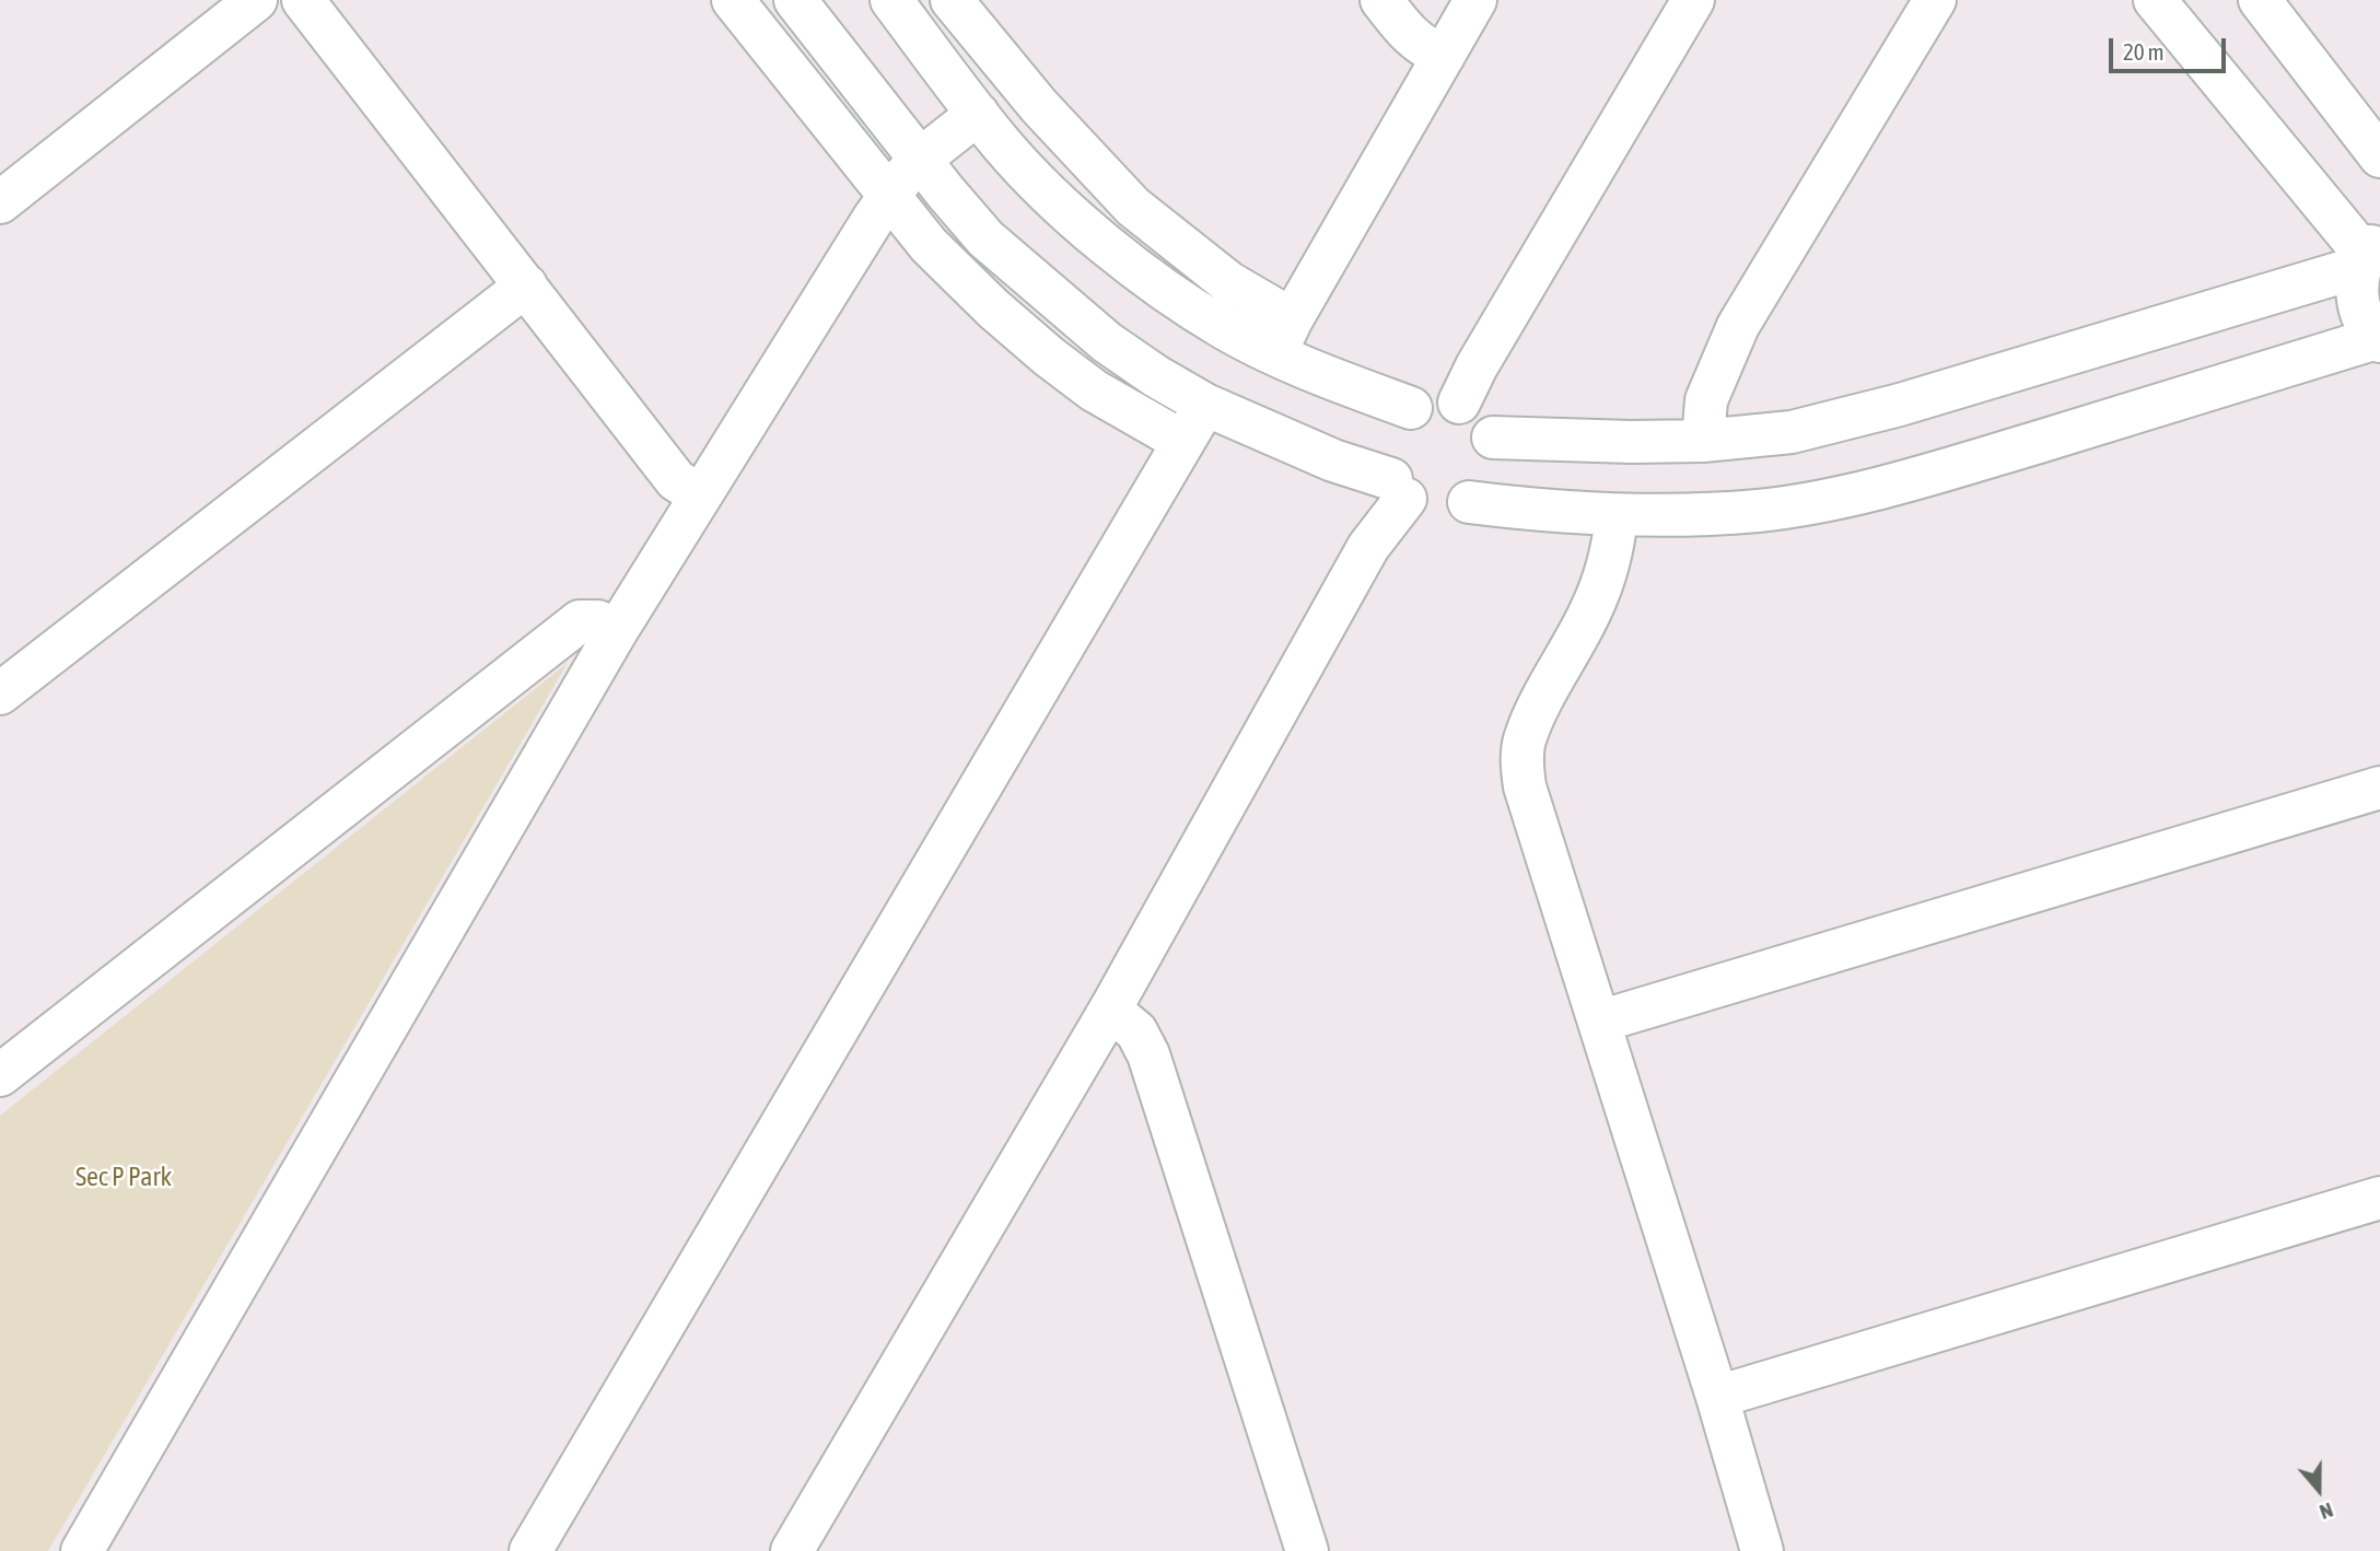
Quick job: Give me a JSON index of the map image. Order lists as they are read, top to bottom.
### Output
{
  "parks": ["Sec P Park"],
  "scale_bar": "20 m",
  "north": "bottom"
}
